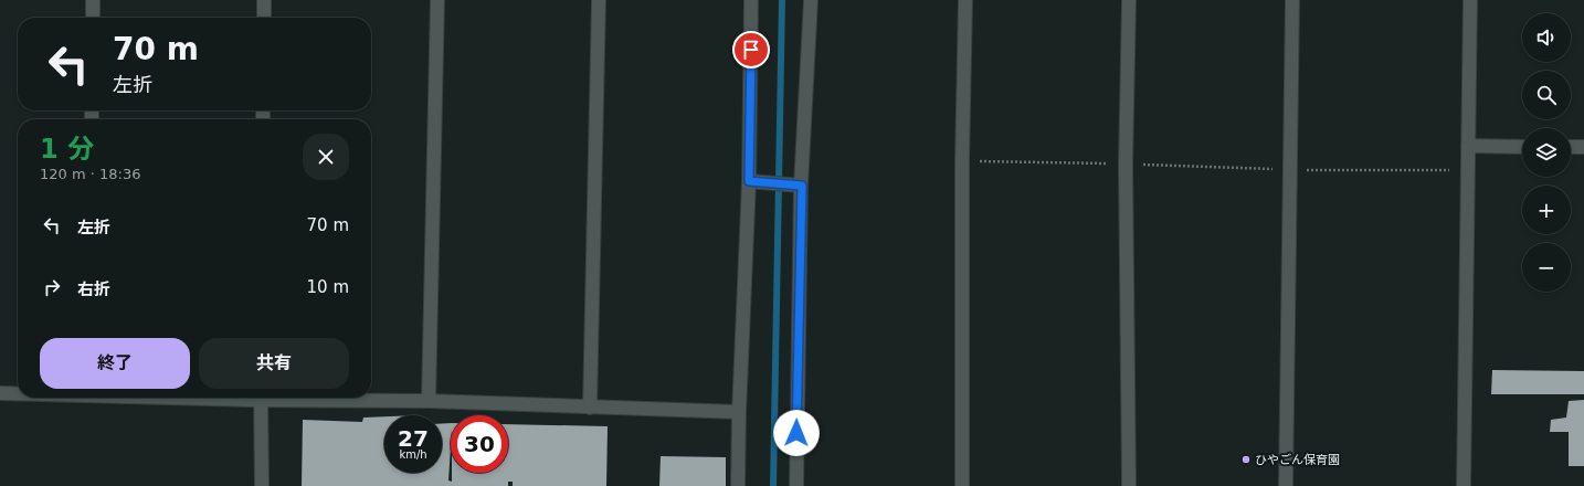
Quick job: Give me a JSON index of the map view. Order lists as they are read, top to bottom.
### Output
{
  "places": ["ひやごん保育園"],
  "page": {
    "map_buttons": ["+", "−"],
    "turn": ["70 m", "左折"],
    "heading": ["1 分", "120 m · 18:36"],
    "list": [
      {
        "name": "左折",
        "value": "70 m"
      },
      {
        "name": "右折",
        "value": "10 m"
      }
    ],
    "buttons": ["終了", "共有"],
    "speed": "27 km/h",
    "limit": "30"
  }
}
